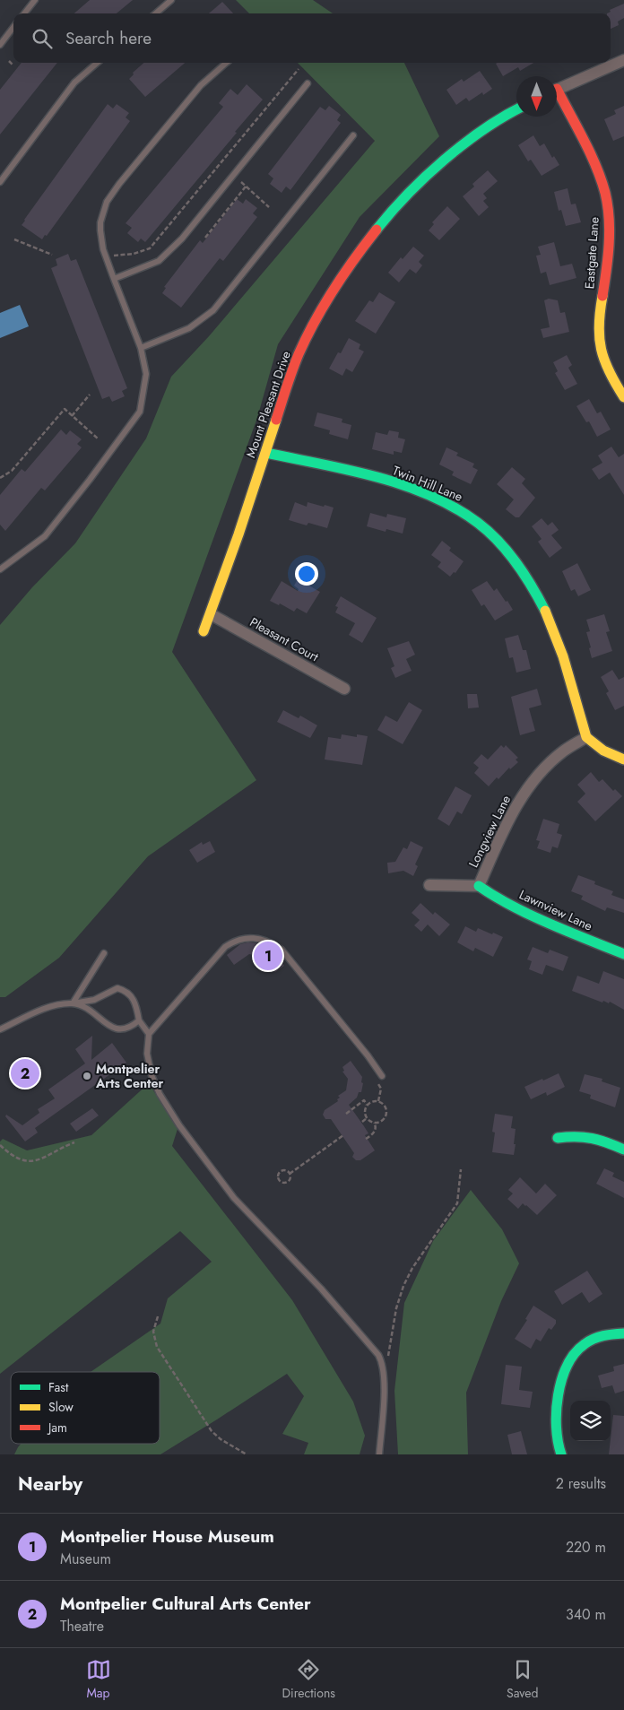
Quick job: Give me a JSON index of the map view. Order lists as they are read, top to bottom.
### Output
{
  "streets": {
    "street": [
      "Eastgate Lane",
      "Mount Pleasant Drive",
      "Twin Hill Lane",
      "Pleasant Court",
      "Longview Lane",
      "Lawnview Lane"
    ]
  },
  "crossings": [
    ["Mount Pleasant Drive", "Twin Hill Lane"],
    ["Mount Pleasant Drive", "Pleasant Court"],
    ["Twin Hill Lane", "Longview Lane"],
    ["Longview Lane", "Lawnview Lane"]
  ],
  "places": ["Montpelier Arts Center"],
  "legend": ["Fast", "Slow", "Jam"],
  "north": "bottom",
  "page": {
    "search": "Search here",
    "pins": ["1", "2"],
    "heading": ["Nearby", "2 results"],
    "list": [
      {
        "mark": "1",
        "name": "Montpelier House Museum",
        "note": "Museum",
        "value": "220 m"
      },
      {
        "mark": "2",
        "name": "Montpelier Cultural Arts Center",
        "note": "Theatre",
        "value": "340 m"
      }
    ],
    "nav": ["Map", "Directions", "Saved"]
  }
}
